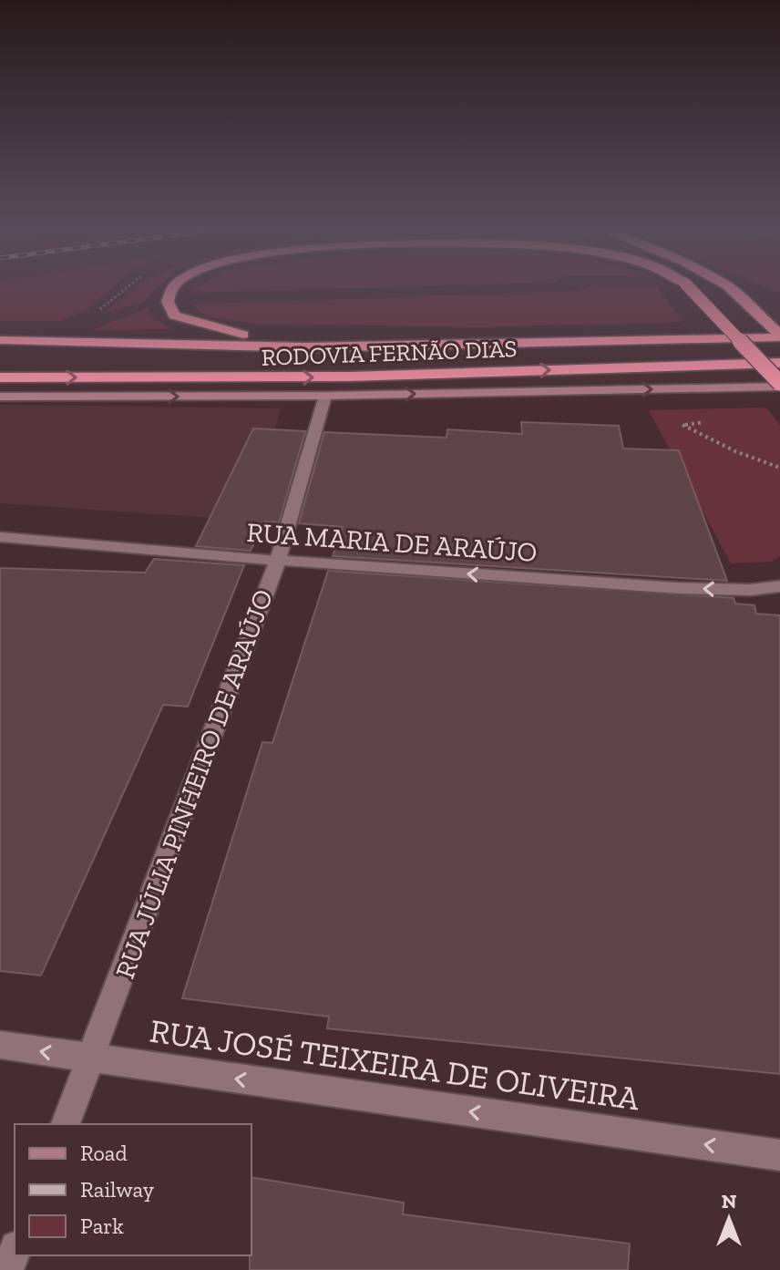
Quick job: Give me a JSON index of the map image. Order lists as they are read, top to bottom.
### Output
{
  "streets": {
    "highway": ["RODOVIA FERNÃO DIAS"],
    "street": ["RUA MARIA DE ARAÚJO", "RUA JÚLIA PINHEIRO DE ARAÚJO", "RUA JOSÉ TEIXEIRA DE OLIVEIRA"]
  },
  "crossings": [
    ["RUA MARIA DE ARAÚJO", "RUA JÚLIA PINHEIRO DE ARAÚJO"],
    ["RUA JÚLIA PINHEIRO DE ARAÚJO", "RUA JOSÉ TEIXEIRA DE OLIVEIRA"]
  ],
  "one_way": ["RUA MARIA DE ARAÚJO", "RUA JOSÉ TEIXEIRA DE OLIVEIRA"],
  "legend": ["Road", "Railway", "Park"],
  "north": "top"
}
